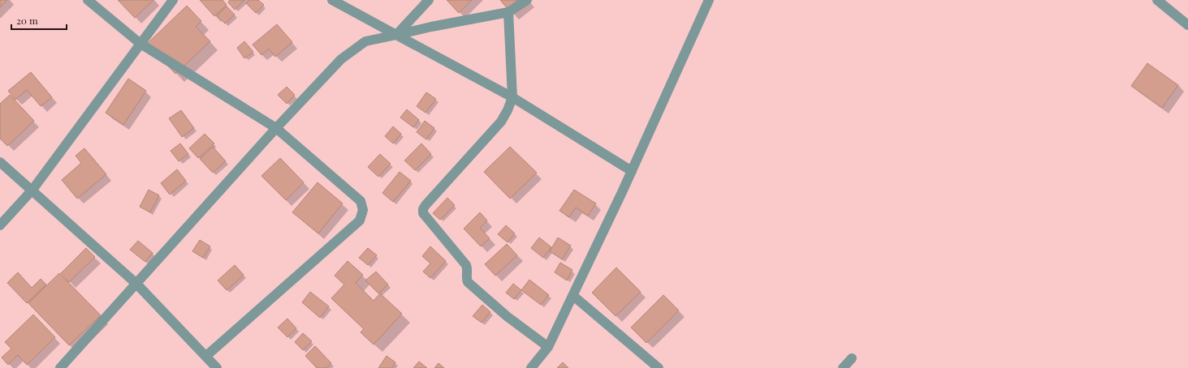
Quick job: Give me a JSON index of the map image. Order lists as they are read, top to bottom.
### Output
{
  "scale_bar": "20 m"
}
